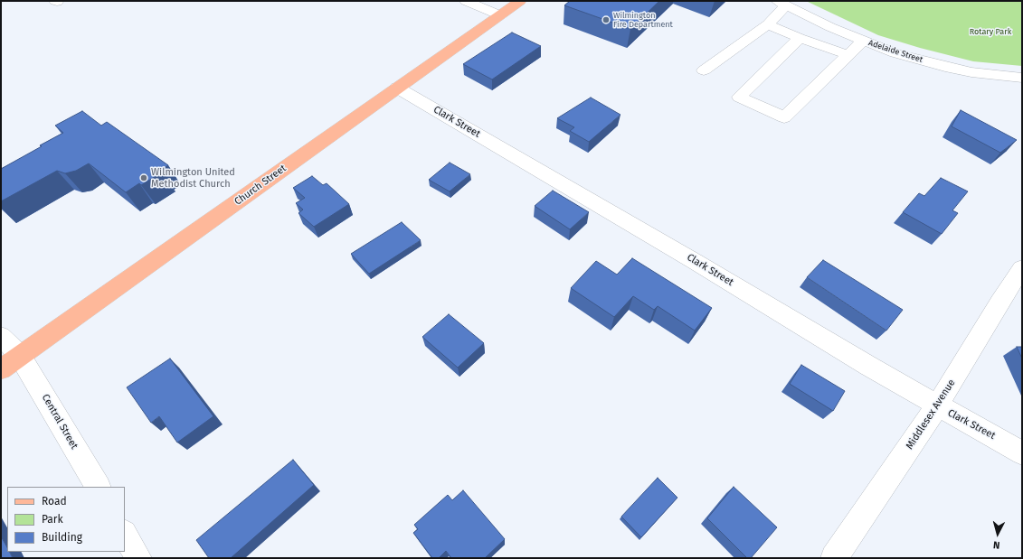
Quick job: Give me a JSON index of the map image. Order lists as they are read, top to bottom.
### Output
{
  "streets": {
    "main road": ["Church Street"],
    "street": [
      "Adelaide Street",
      "Clark Street",
      "Middlesex Avenue",
      "Central Street"
    ]
  },
  "crossings": [
    ["Clark Street", "Church Street"],
    ["Clark Street", "Middlesex Avenue"],
    ["Church Street", "Central Street"]
  ],
  "parks": ["Rotary Park"],
  "places": ["Wilmington Fire Department", "Wilmington United Methodist Church"],
  "legend": ["Road", "Park", "Building"],
  "north": "bottom"
}
